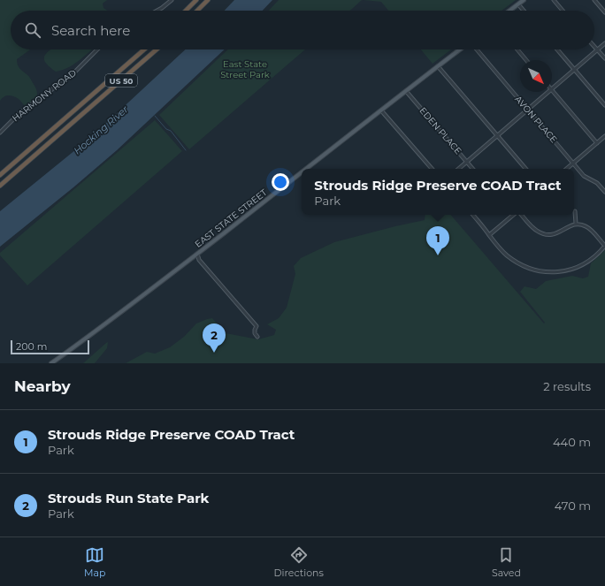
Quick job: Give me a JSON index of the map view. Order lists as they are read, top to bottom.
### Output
{
  "streets": {
    "highway": ["US 50"],
    "main road": ["EAST STATE STREET"],
    "street": ["HARMONY ROAD", "AVON PLACE", "EDEN PLACE"]
  },
  "crossings": [
    ["EDEN PLACE", "EAST STATE STREET"]
  ],
  "water": ["Hocking River"],
  "parks": ["East State Street Park"],
  "scale_bar": "200 m",
  "north": "bottom right",
  "page": {
    "search": "Search here",
    "popup": ["Strouds Ridge Preserve COAD Tract", "Park"],
    "pins": ["1", "2"],
    "scale": "200 m",
    "heading": ["Nearby", "2 results"],
    "list": [
      {
        "mark": "1",
        "name": "Strouds Ridge Preserve COAD Tract",
        "note": "Park",
        "value": "440 m"
      },
      {
        "mark": "2",
        "name": "Strouds Run State Park",
        "note": "Park",
        "value": "470 m"
      }
    ],
    "nav": ["Map", "Directions", "Saved"]
  }
}
